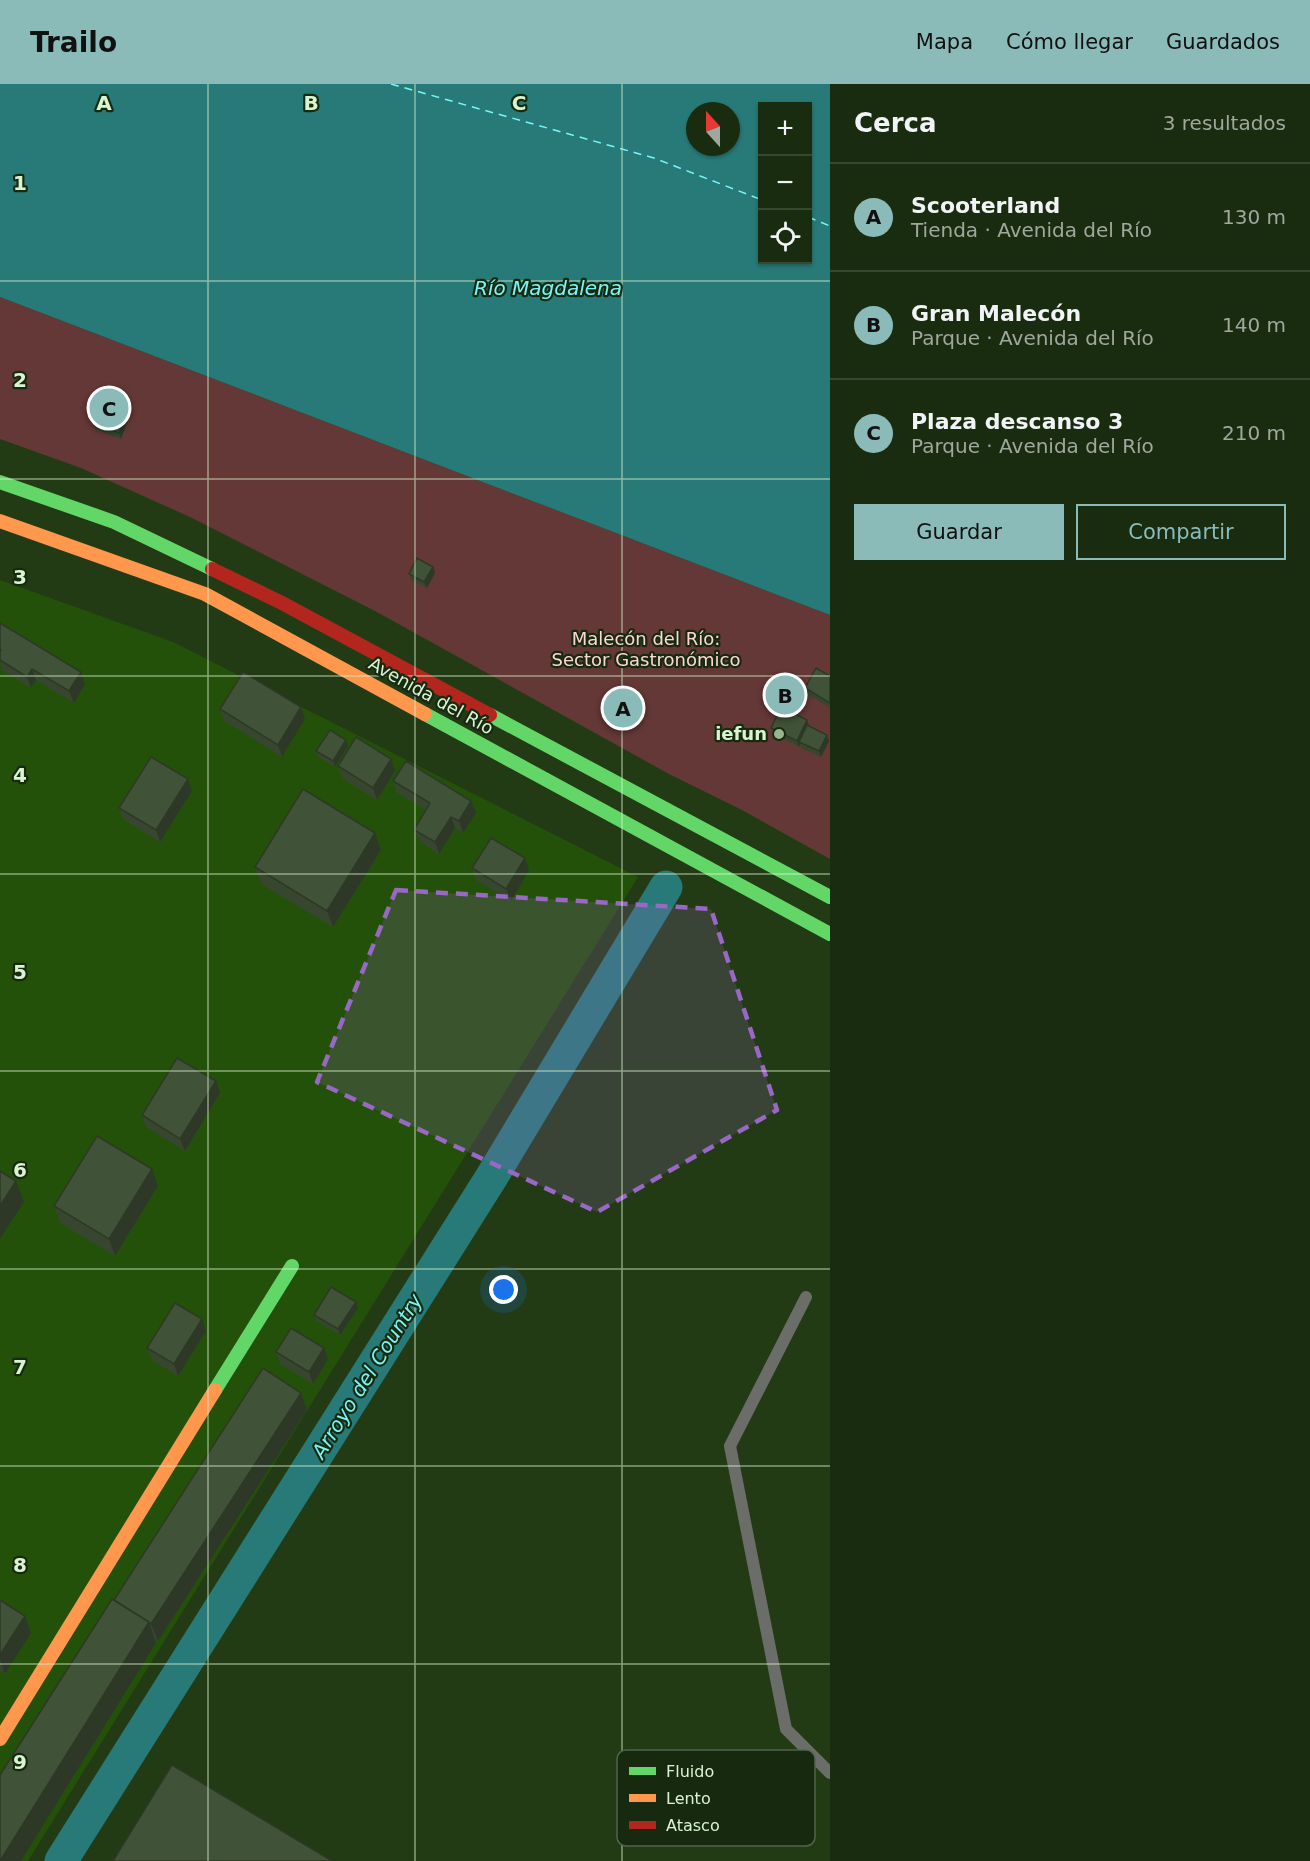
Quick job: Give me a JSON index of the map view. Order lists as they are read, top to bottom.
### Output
{
  "streets": {
    "main road": ["Avenida del Río"]
  },
  "water": ["Río Magdalena", "Arroyo del Country"],
  "parks": ["Malecón del Río: Sector Gastronómico"],
  "places": ["iefun"],
  "legend": ["Fluido", "Lento", "Atasco"],
  "north": "top",
  "page": {
    "header": "Trailo",
    "nav": ["Mapa", "Cómo llegar", "Guardados"],
    "heading": ["Cerca", "3 resultados"],
    "map_buttons": ["+", "−"],
    "list": [
      {
        "mark": "A",
        "name": "Scooterland",
        "note": "Tienda · Avenida del Río",
        "value": "130 m"
      },
      {
        "mark": "B",
        "name": "Gran Malecón",
        "note": "Parque · Avenida del Río",
        "value": "140 m"
      },
      {
        "mark": "C",
        "name": "Plaza descanso 3",
        "note": "Parque · Avenida del Río",
        "value": "210 m"
      }
    ],
    "pins": ["C", "B", "A"],
    "buttons": ["Guardar", "Compartir"]
  },
  "grid": {
    "columns": ["A", "B", "C"],
    "rows": [
      "1",
      "2",
      "3",
      "4",
      "5",
      "6",
      "7",
      "8",
      "9"
    ]
  }
}
